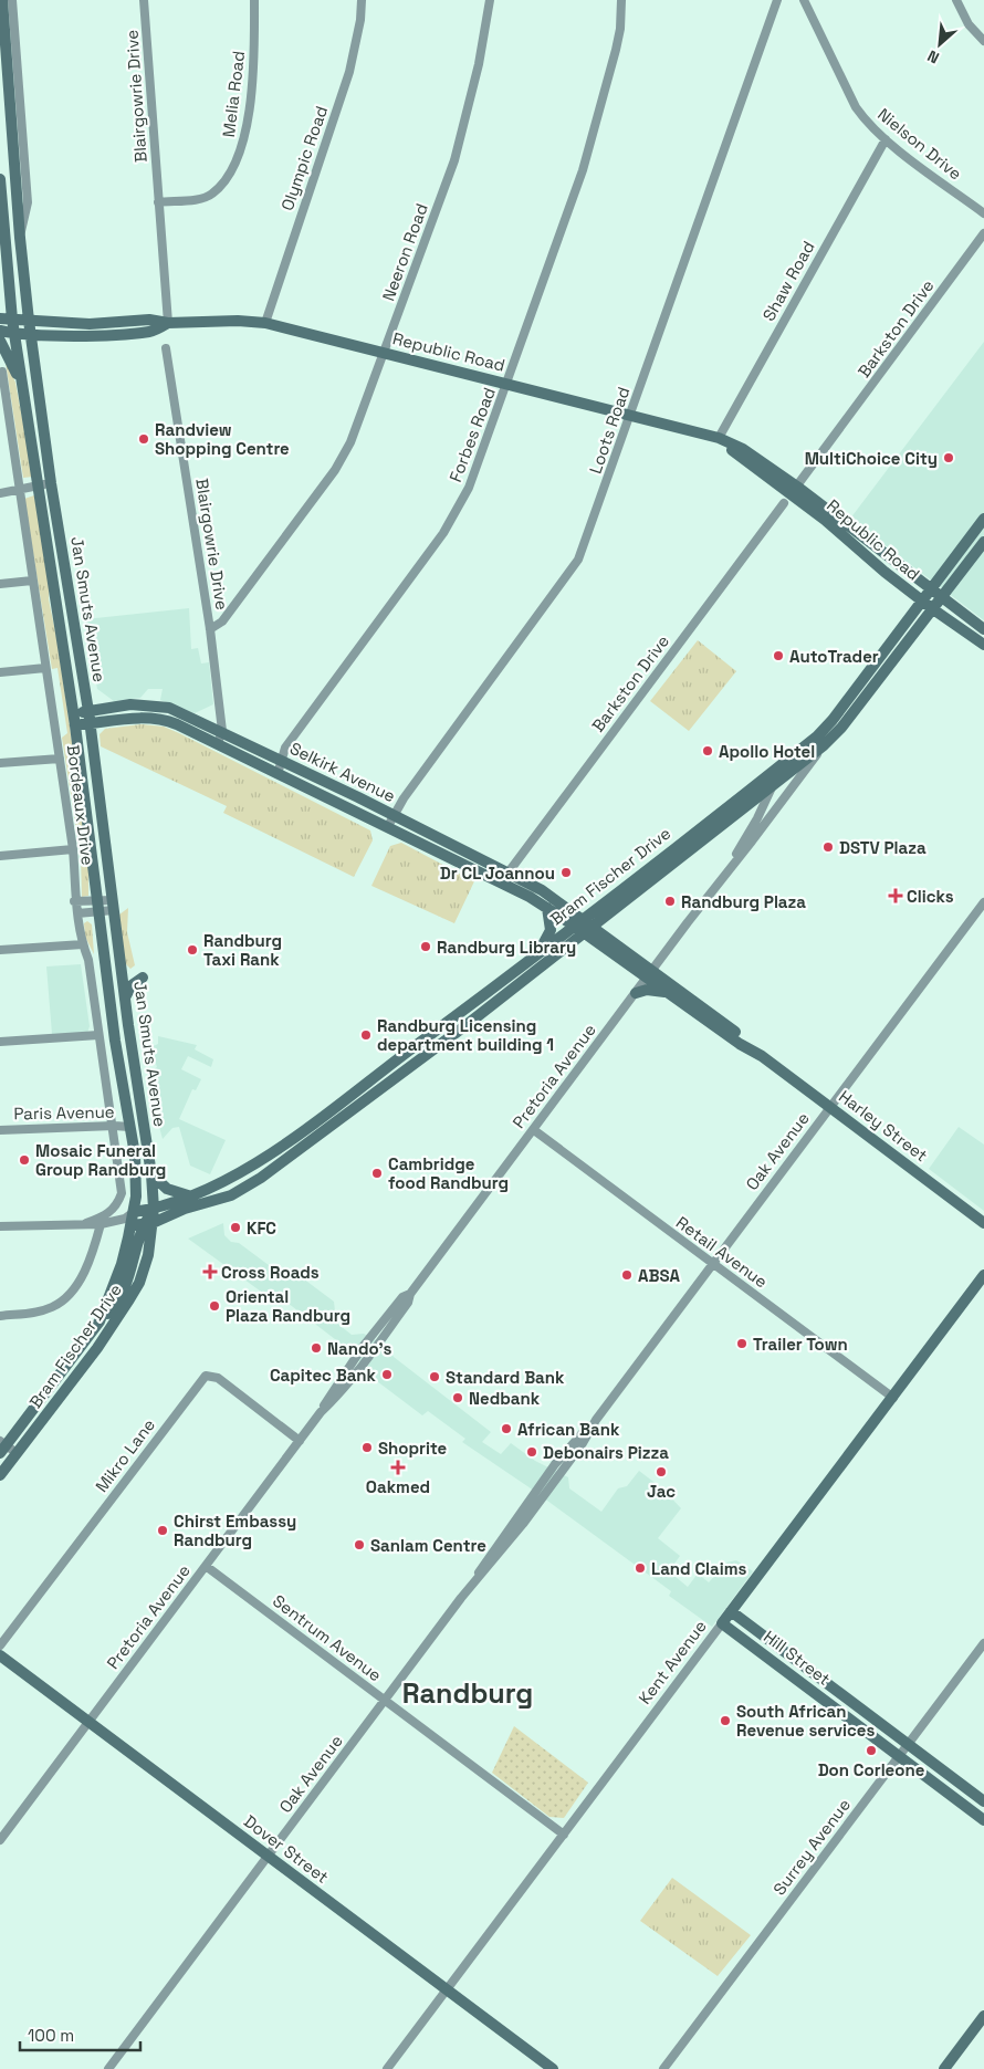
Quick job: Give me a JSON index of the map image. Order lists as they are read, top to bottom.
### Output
{
  "streets": {
    "main road": [
      "Republic Road",
      "Jan Smuts Avenue",
      "Selkirk Avenue",
      "Bram Fischer Drive",
      "Harley Street",
      "Hill Street",
      "Kent Avenue",
      "Dover Street"
    ],
    "street": [
      "Melia Road",
      "Blairgowrie Drive",
      "Nielson Drive",
      "Olympic Road",
      "Neeron Road",
      "Shaw Road",
      "Barkston Drive",
      "Loots Road",
      "Forbes Road",
      "Bordeaux Drive",
      "Pretoria Avenue",
      "Paris Avenue",
      "Oak Avenue",
      "Retail Avenue",
      "Mikro Lane",
      "Sentrum Avenue",
      "Surrey Avenue"
    ]
  },
  "crossings": [
    ["Melia Road", "Blairgowrie Drive"],
    ["Blairgowrie Drive", "Neeron Road"],
    ["Blairgowrie Drive", "Republic Road"],
    ["Blairgowrie Drive", "Selkirk Avenue"],
    ["Nielson Drive", "Shaw Road"],
    ["Olympic Road", "Republic Road"],
    ["Neeron Road", "Republic Road"],
    ["Shaw Road", "Republic Road"],
    ["Barkston Drive", "Republic Road"],
    ["Barkston Drive", "Selkirk Avenue"],
    ["Republic Road", "Loots Road"],
    ["Republic Road", "Forbes Road"],
    ["Republic Road", "Jan Smuts Avenue"],
    ["Republic Road", "Bram Fischer Drive"],
    ["Loots Road", "Selkirk Avenue"],
    ["Forbes Road", "Selkirk Avenue"],
    ["Jan Smuts Avenue", "Selkirk Avenue"],
    ["Jan Smuts Avenue", "Bram Fischer Drive"],
    ["Jan Smuts Avenue", "Paris Avenue"],
    ["Selkirk Avenue", "Bram Fischer Drive"],
    ["Selkirk Avenue", "Harley Street"],
    ["Bordeaux Drive", "Paris Avenue"],
    ["Bram Fischer Drive", "Pretoria Avenue"],
    ["Bram Fischer Drive", "Harley Street"],
    ["Pretoria Avenue", "Harley Street"],
    ["Pretoria Avenue", "Retail Avenue"],
    ["Pretoria Avenue", "Mikro Lane"],
    ["Pretoria Avenue", "Sentrum Avenue"],
    ["Pretoria Avenue", "Dover Street"],
    ["Harley Street", "Oak Avenue"],
    ["Oak Avenue", "Retail Avenue"],
    ["Oak Avenue", "Sentrum Avenue"],
    ["Oak Avenue", "Dover Street"],
    ["Retail Avenue", "Kent Avenue"],
    ["Sentrum Avenue", "Kent Avenue"],
    ["Hill Street", "Kent Avenue"],
    ["Hill Street", "Surrey Avenue"],
    ["Kent Avenue", "Dover Street"]
  ],
  "districts": ["Randburg"],
  "places": {
    "other": [
      "Randview Shopping Centre",
      "MultiChoice City",
      "AutoTrader",
      "Apollo Hotel",
      "DSTV Plaza",
      "Dr CL Joannou",
      "Randburg Plaza",
      "Randburg Library",
      "Randburg Taxi Rank",
      "Randburg Licensing department building 1",
      "Mosaic Funeral Group Randburg",
      "Cambridge food Randburg",
      "KFC",
      "ABSA",
      "Oriental Plaza Randburg",
      "Trailer Town",
      "Nando's",
      "Capitec Bank",
      "Standard Bank",
      "Nedbank",
      "African Bank",
      "Shoprite",
      "Debonairs Pizza",
      "Jac",
      "Chirst Embassy Randburg",
      "Sanlam Centre",
      "Land Claims",
      "South African Revenue services",
      "Don Corleone"
    ],
    "health": ["Clicks", "Cross Roads", "Oakmed"]
  },
  "scale_bar": "100 m",
  "north": "bottom left"
}
